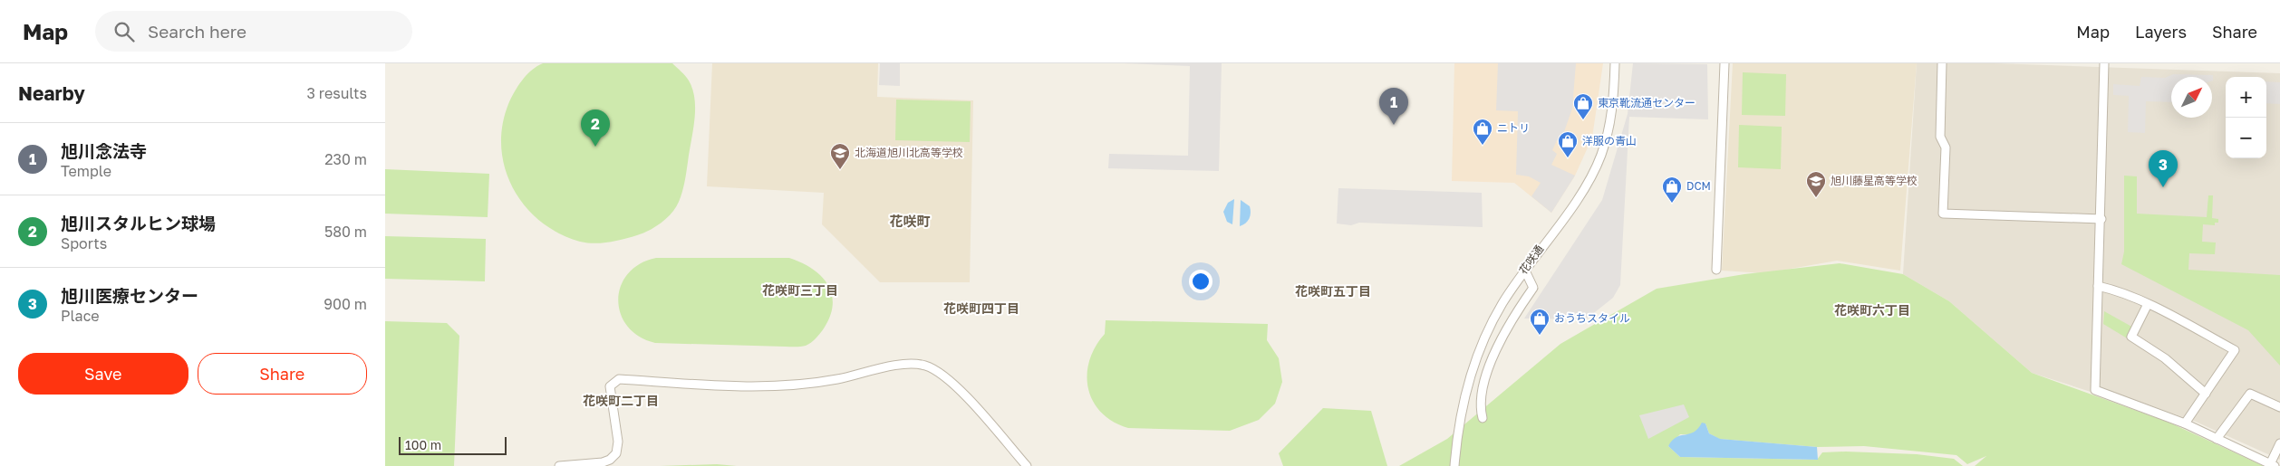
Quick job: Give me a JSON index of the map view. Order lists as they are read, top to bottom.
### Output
{
  "streets": {
    "street": ["花咲通"]
  },
  "districts": [
    "花咲町",
    "花咲町三丁目",
    "花咲町五丁目",
    "花咲町四丁目",
    "花咲町六丁目",
    "花咲町二丁目"
  ],
  "places": {
    "shop": [
      "東京靴流通センター",
      "ニトリ",
      "洋服の青山",
      "DCM",
      "おうちスタイル"
    ],
    "school or university": ["北海道旭川北高等学校", "旭川藤星高等学校"]
  },
  "scale_bar": "100 m",
  "north": "top right",
  "page": {
    "header": "Map",
    "search": "Search here",
    "nav": ["Map", "Layers", "Share"],
    "heading": ["Nearby", "3 results"],
    "map_buttons": ["+", "−"],
    "pins": ["1", "2", "3"],
    "list": [
      {
        "mark": "1",
        "name": "旭川念法寺",
        "note": "Temple",
        "value": "230 m"
      },
      {
        "mark": "2",
        "name": "旭川スタルヒン球場",
        "note": "Sports",
        "value": "580 m"
      },
      {
        "mark": "3",
        "name": "旭川医療センター",
        "note": "Place",
        "value": "900 m"
      }
    ],
    "buttons": ["Save", "Share"],
    "scale": "100 m"
  }
}
